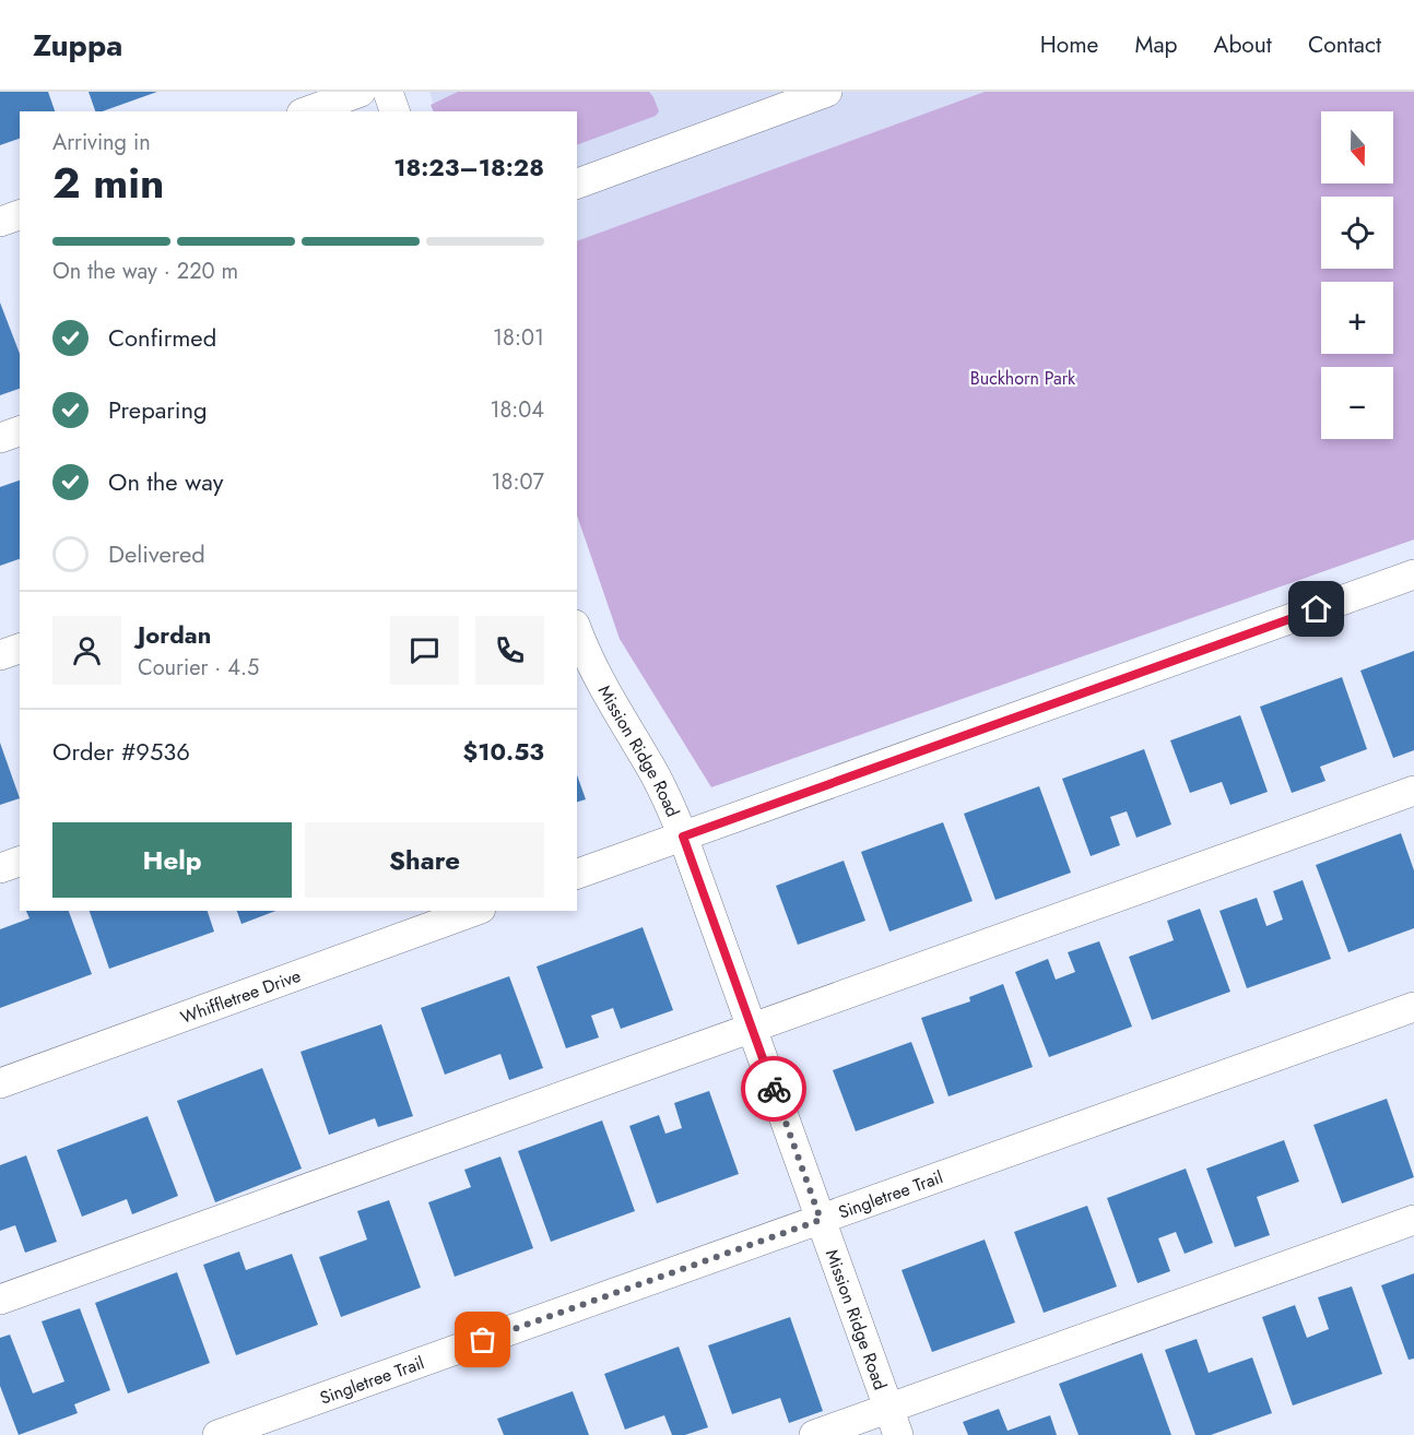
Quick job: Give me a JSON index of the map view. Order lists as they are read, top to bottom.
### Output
{
  "streets": {
    "street": ["Mission Ridge Road", "Whiffletree Drive", "Singletree Trail"]
  },
  "crossings": [
    ["Mission Ridge Road", "Singletree Trail"]
  ],
  "parks": ["Buckhorn Park"],
  "north": "bottom",
  "page": {
    "header": "Zuppa",
    "nav": [
      "Home",
      "Map",
      "About",
      "Contact"
    ],
    "map_buttons": ["+", "−"],
    "heading": ["2 min", "Arriving in", "18:23–18:28"],
    "panel": [
      "Jordan",
      "Courier · 4.5",
      "Order #9536",
      "$10.53"
    ],
    "bar": "On the way · 220 m",
    "list": [
      ["Confirmed", "18:01"],
      ["Preparing", "18:04"],
      ["On the way", "18:07"],
      "Delivered"
    ],
    "buttons": ["Help", "Share"]
  }
}
